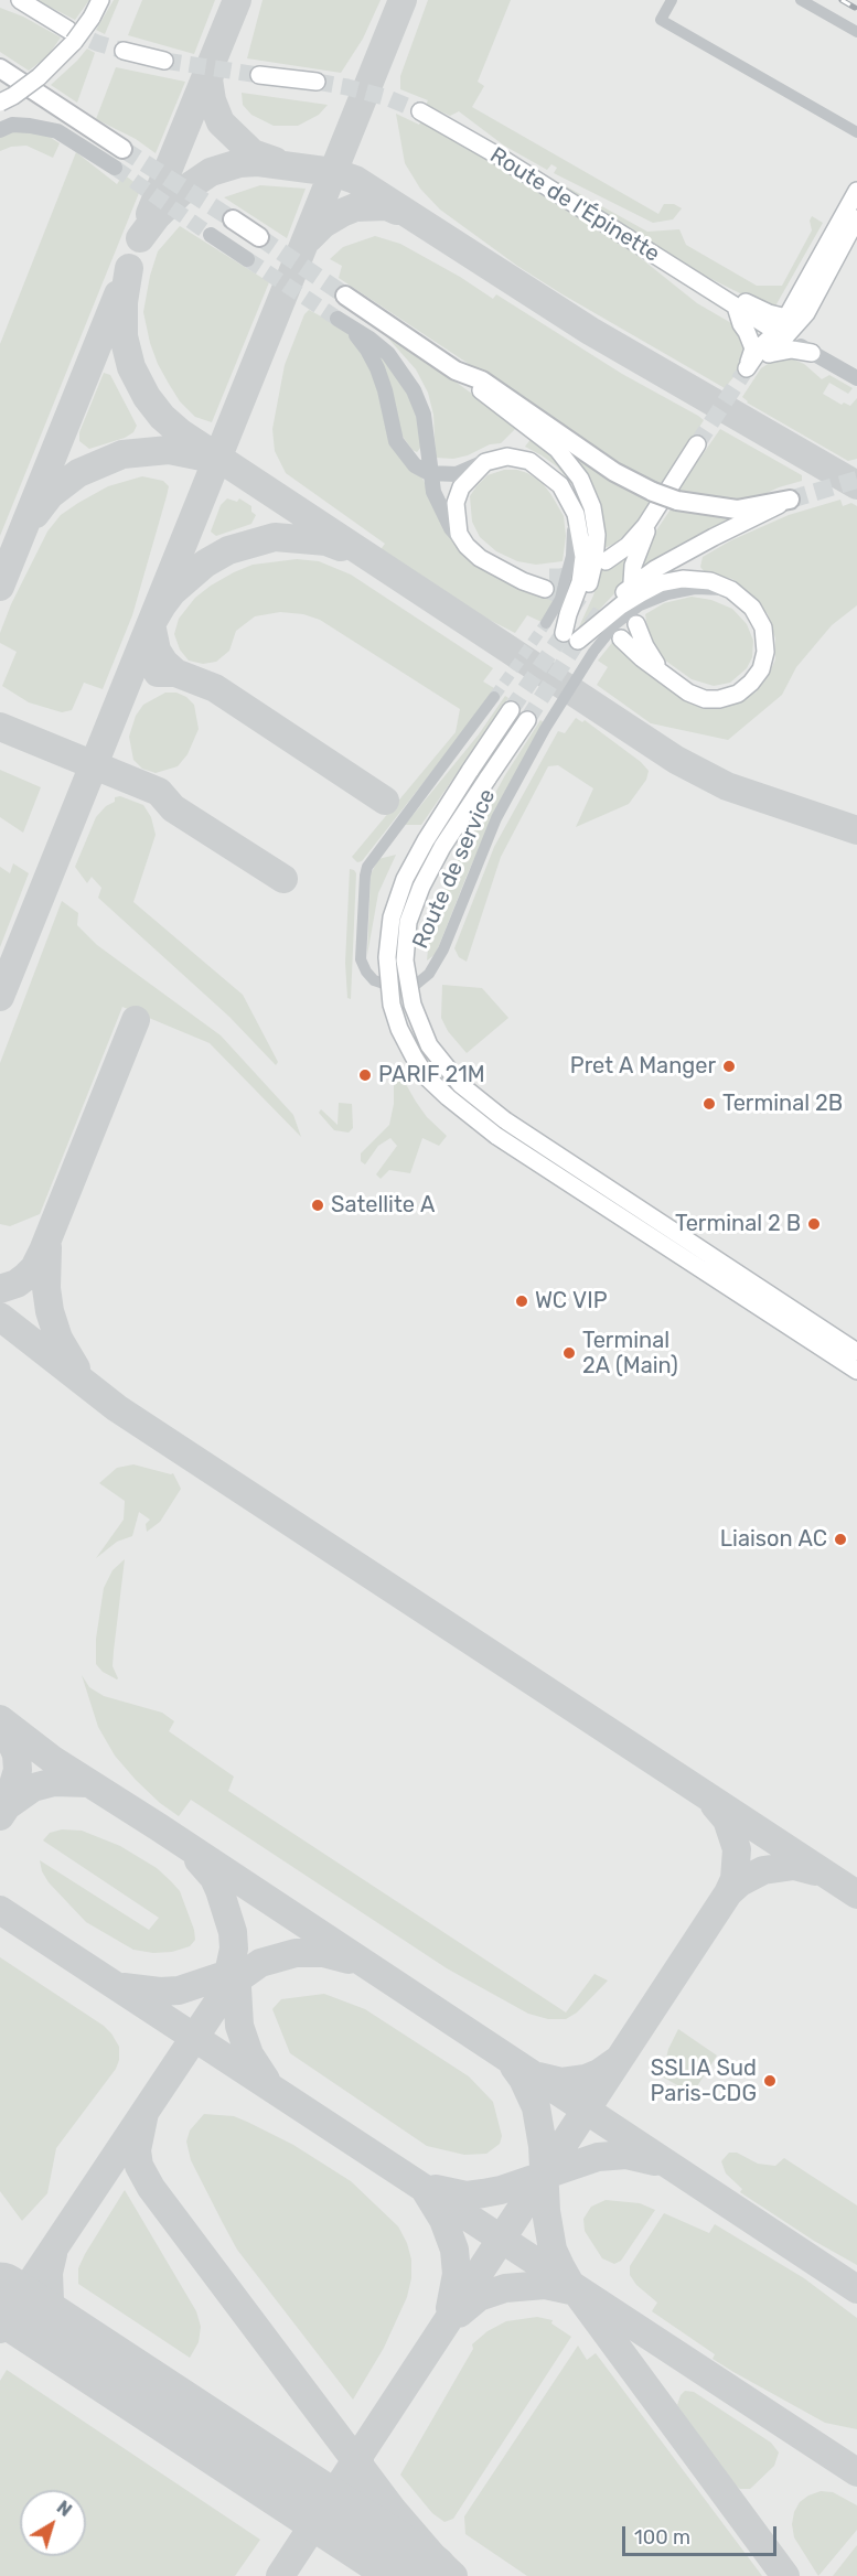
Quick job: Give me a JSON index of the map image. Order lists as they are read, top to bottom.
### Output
{
  "streets": {
    "main road": ["Route de l'Épinette"],
    "street": ["Route de service"]
  },
  "places": [
    "Pret A Manger",
    "PARIF 21M",
    "Terminal 2B",
    "Satellite A",
    "Terminal 2 B",
    "WC VIP",
    "Terminal 2A (Main)",
    "Liaison AC",
    "SSLIA Sud Paris-CDG"
  ],
  "scale_bar": "100 m",
  "north": "top right"
}
